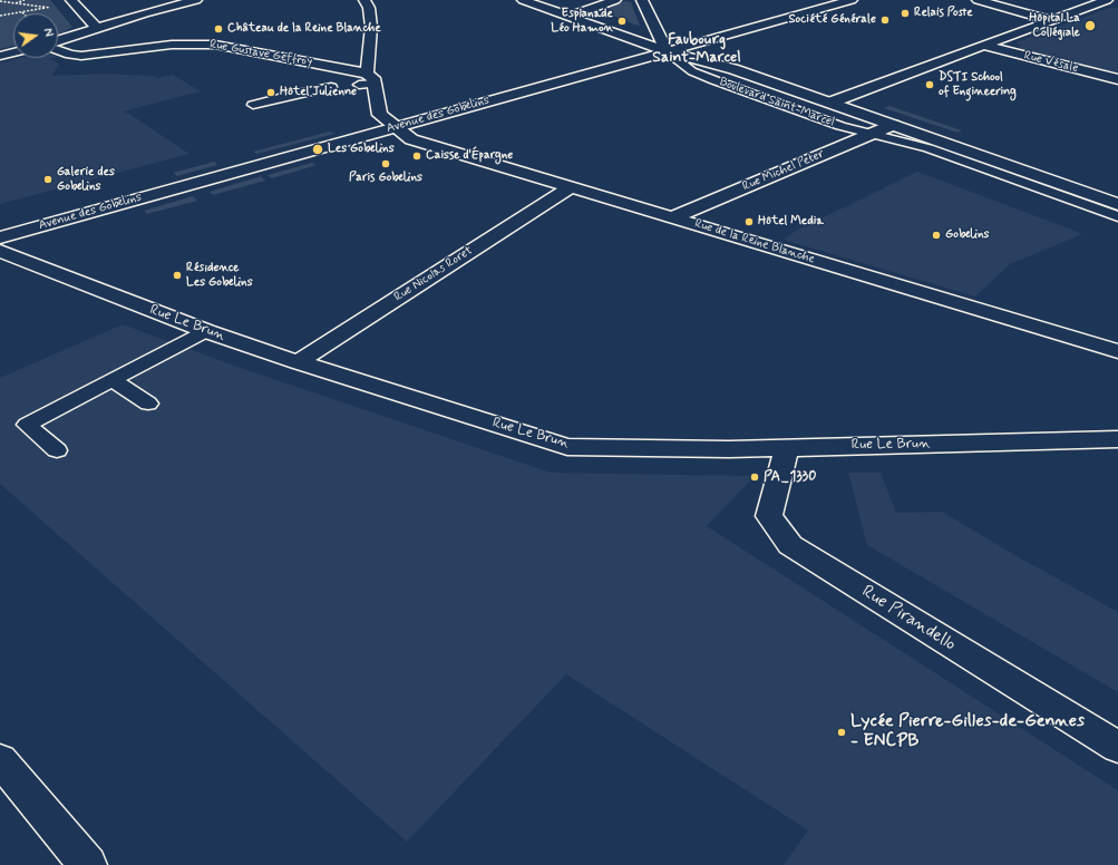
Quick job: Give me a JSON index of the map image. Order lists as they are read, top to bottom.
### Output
{
  "streets": {
    "street": [
      "Rue Gustave Geffroy",
      "Rue Vésale",
      "Boulevard Saint-Marcel",
      "Avenue des Gobelins",
      "Rue Michel Peter",
      "Rue de la Reine Blanche",
      "Rue Nicolas Roret",
      "Rue Le Brun",
      "Rue Pirandello"
    ]
  },
  "crossings": [
    ["Rue Gustave Geffroy", "Rue de la Reine Blanche"],
    ["Boulevard Saint-Marcel", "Avenue des Gobelins"],
    ["Boulevard Saint-Marcel", "Rue Michel Peter"],
    ["Avenue des Gobelins", "Rue de la Reine Blanche"],
    ["Rue Michel Peter", "Rue de la Reine Blanche"],
    ["Rue de la Reine Blanche", "Rue Nicolas Roret"],
    ["Rue Nicolas Roret", "Rue Le Brun"],
    ["Rue Le Brun", "Rue Pirandello"]
  ],
  "districts": ["Faubourg Saint-Marcel"],
  "places": [
    "Relais Poste",
    "Société Générale",
    "Esplanade Léo Hamon",
    "Hôpital La Collégiale",
    "Château de la Reine Blanche",
    "DSTI School of Engineering",
    "Hôtel Julienne",
    "Les Gobelins",
    "Caisse d'Épargne",
    "Paris Gobelins",
    "Galerie des Gobelins",
    "Hôtel Media",
    "Gobelins",
    "Résidence Les Gobelins",
    "PA_1330",
    "Lycée Pierre-Gilles-de-Gennes - ENCPB"
  ],
  "north": "right"
}
